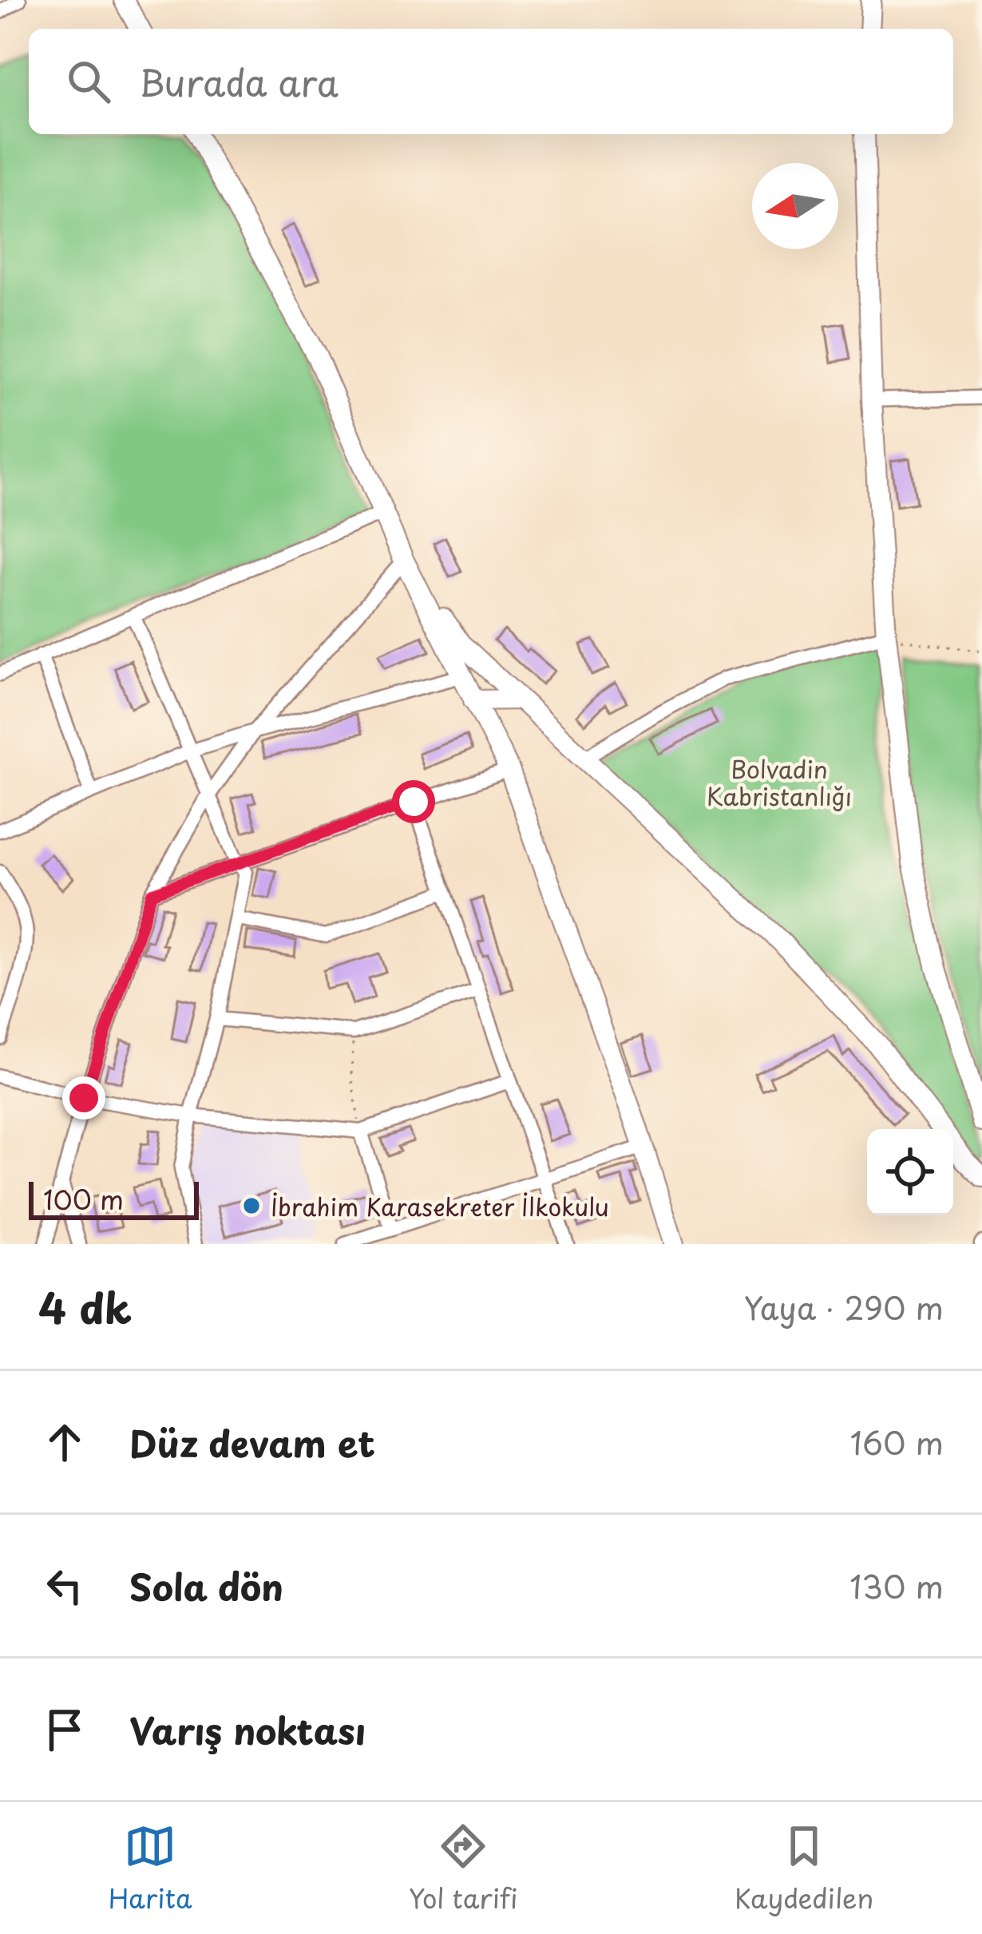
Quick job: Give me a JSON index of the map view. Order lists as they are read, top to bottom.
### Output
{
  "parks": ["Bolvadin Kabristanlığı"],
  "places": ["İbrahim Karasekreter İlkokulu"],
  "scale_bar": "100 m",
  "north": "left",
  "page": {
    "search": "Burada ara",
    "scale": "100 m",
    "heading": ["4 dk", "Yaya · 290 m"],
    "list": [
      ["Düz devam et", "160 m"],
      ["Sola dön", "130 m"],
      "Varış noktası"
    ],
    "nav": ["Harita", "Yol tarifi", "Kaydedilen"]
  }
}
